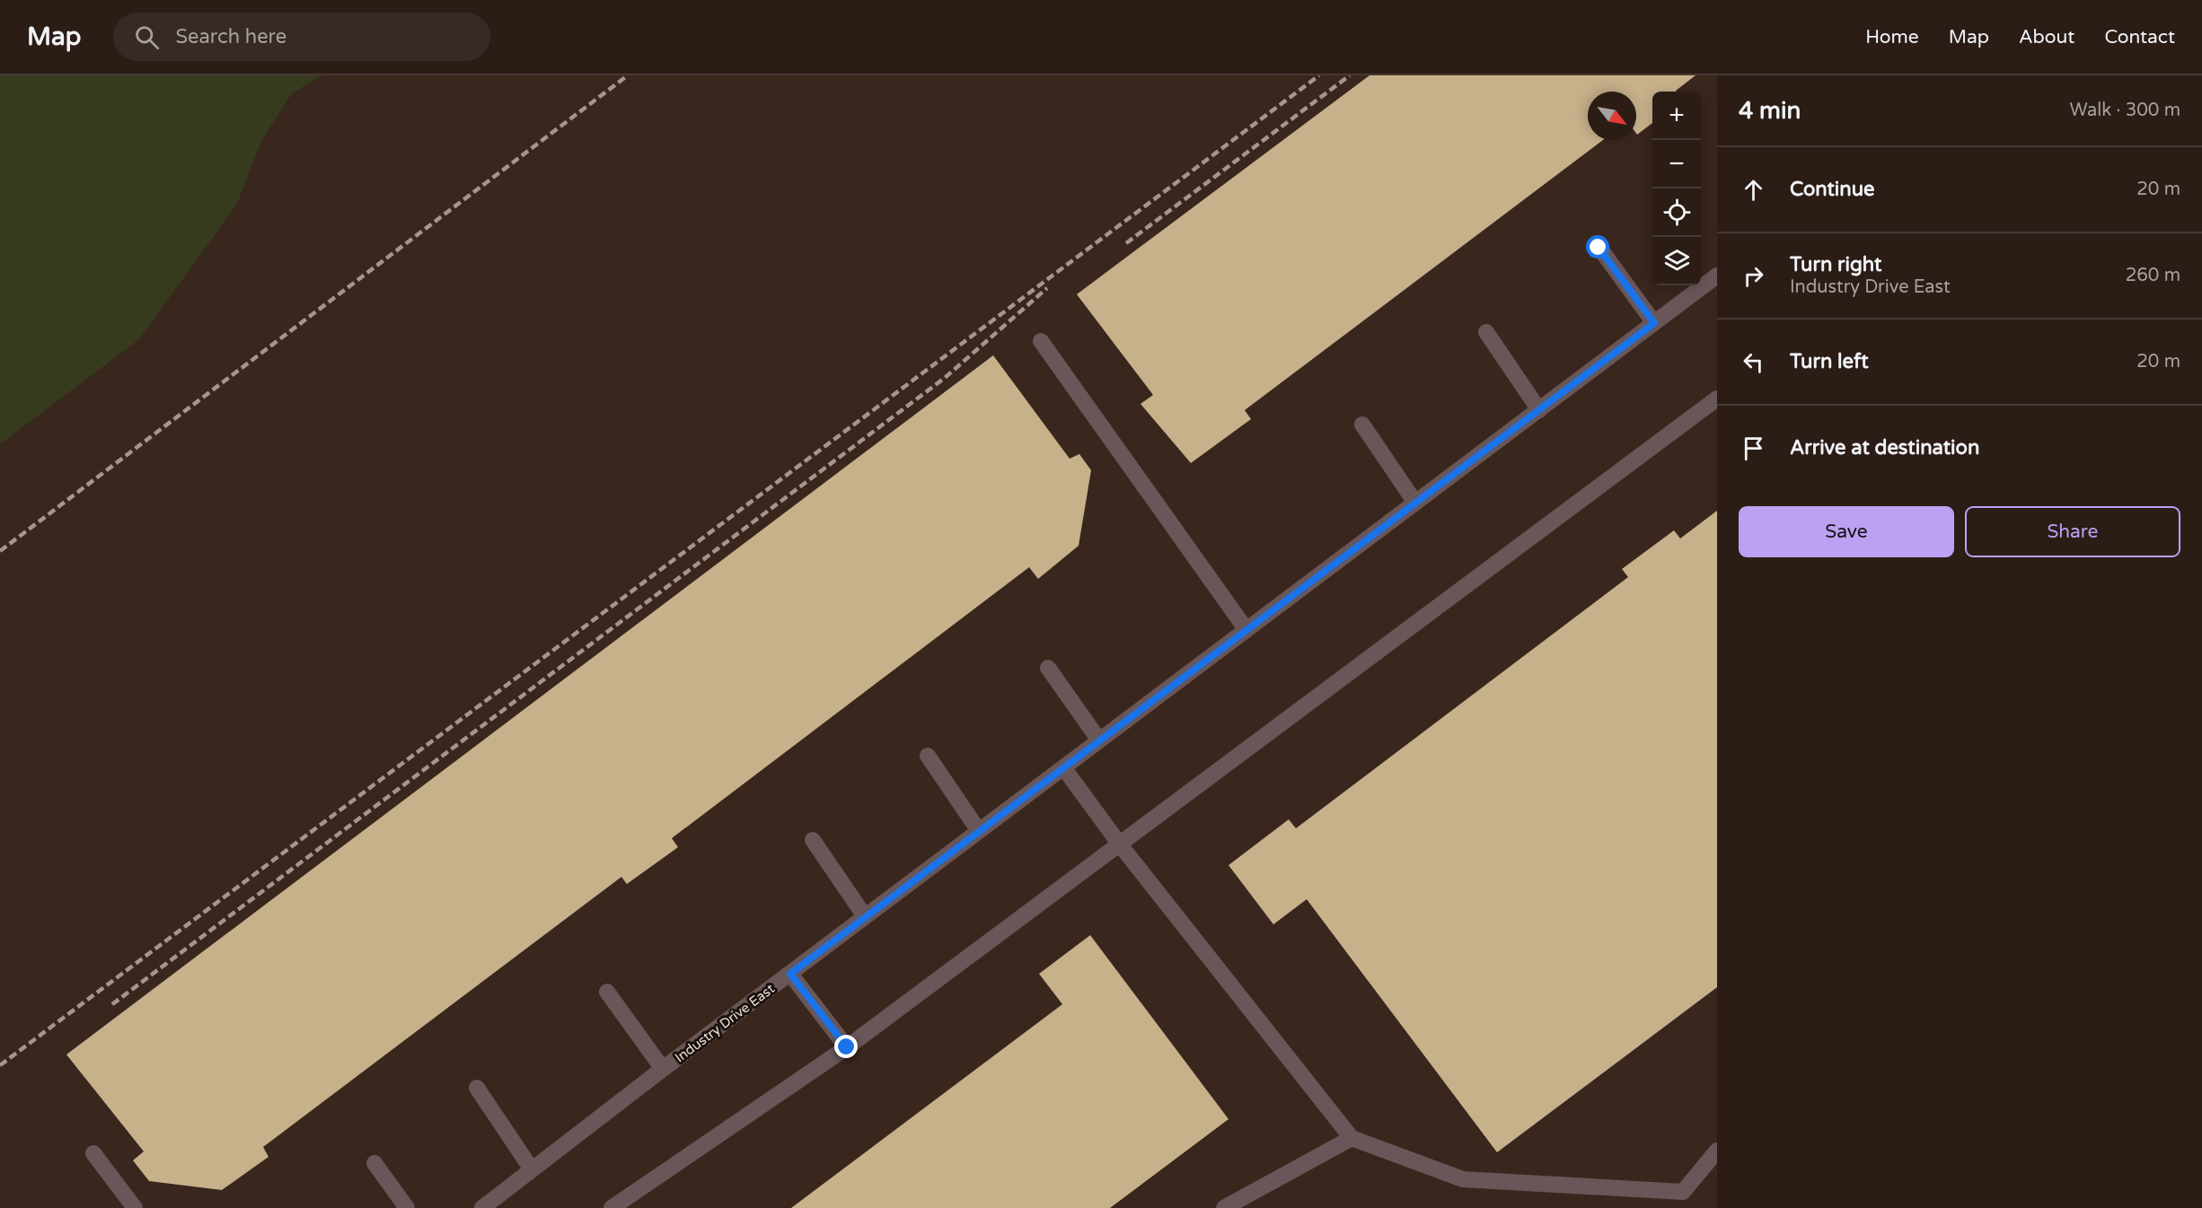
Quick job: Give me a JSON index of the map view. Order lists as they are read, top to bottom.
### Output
{
  "streets": {
    "street": ["Industry Drive East"]
  },
  "north": "bottom right",
  "page": {
    "header": "Map",
    "search": "Search here",
    "nav": [
      "Home",
      "Map",
      "About",
      "Contact"
    ],
    "heading": ["4 min", "Walk · 300 m"],
    "map_buttons": ["+", "−"],
    "list": [
      ["Continue", "20 m"],
      ["Turn right", "Industry Drive East", "260 m"],
      ["Turn left", "20 m"],
      "Arrive at destination"
    ],
    "buttons": ["Save", "Share"]
  }
}
